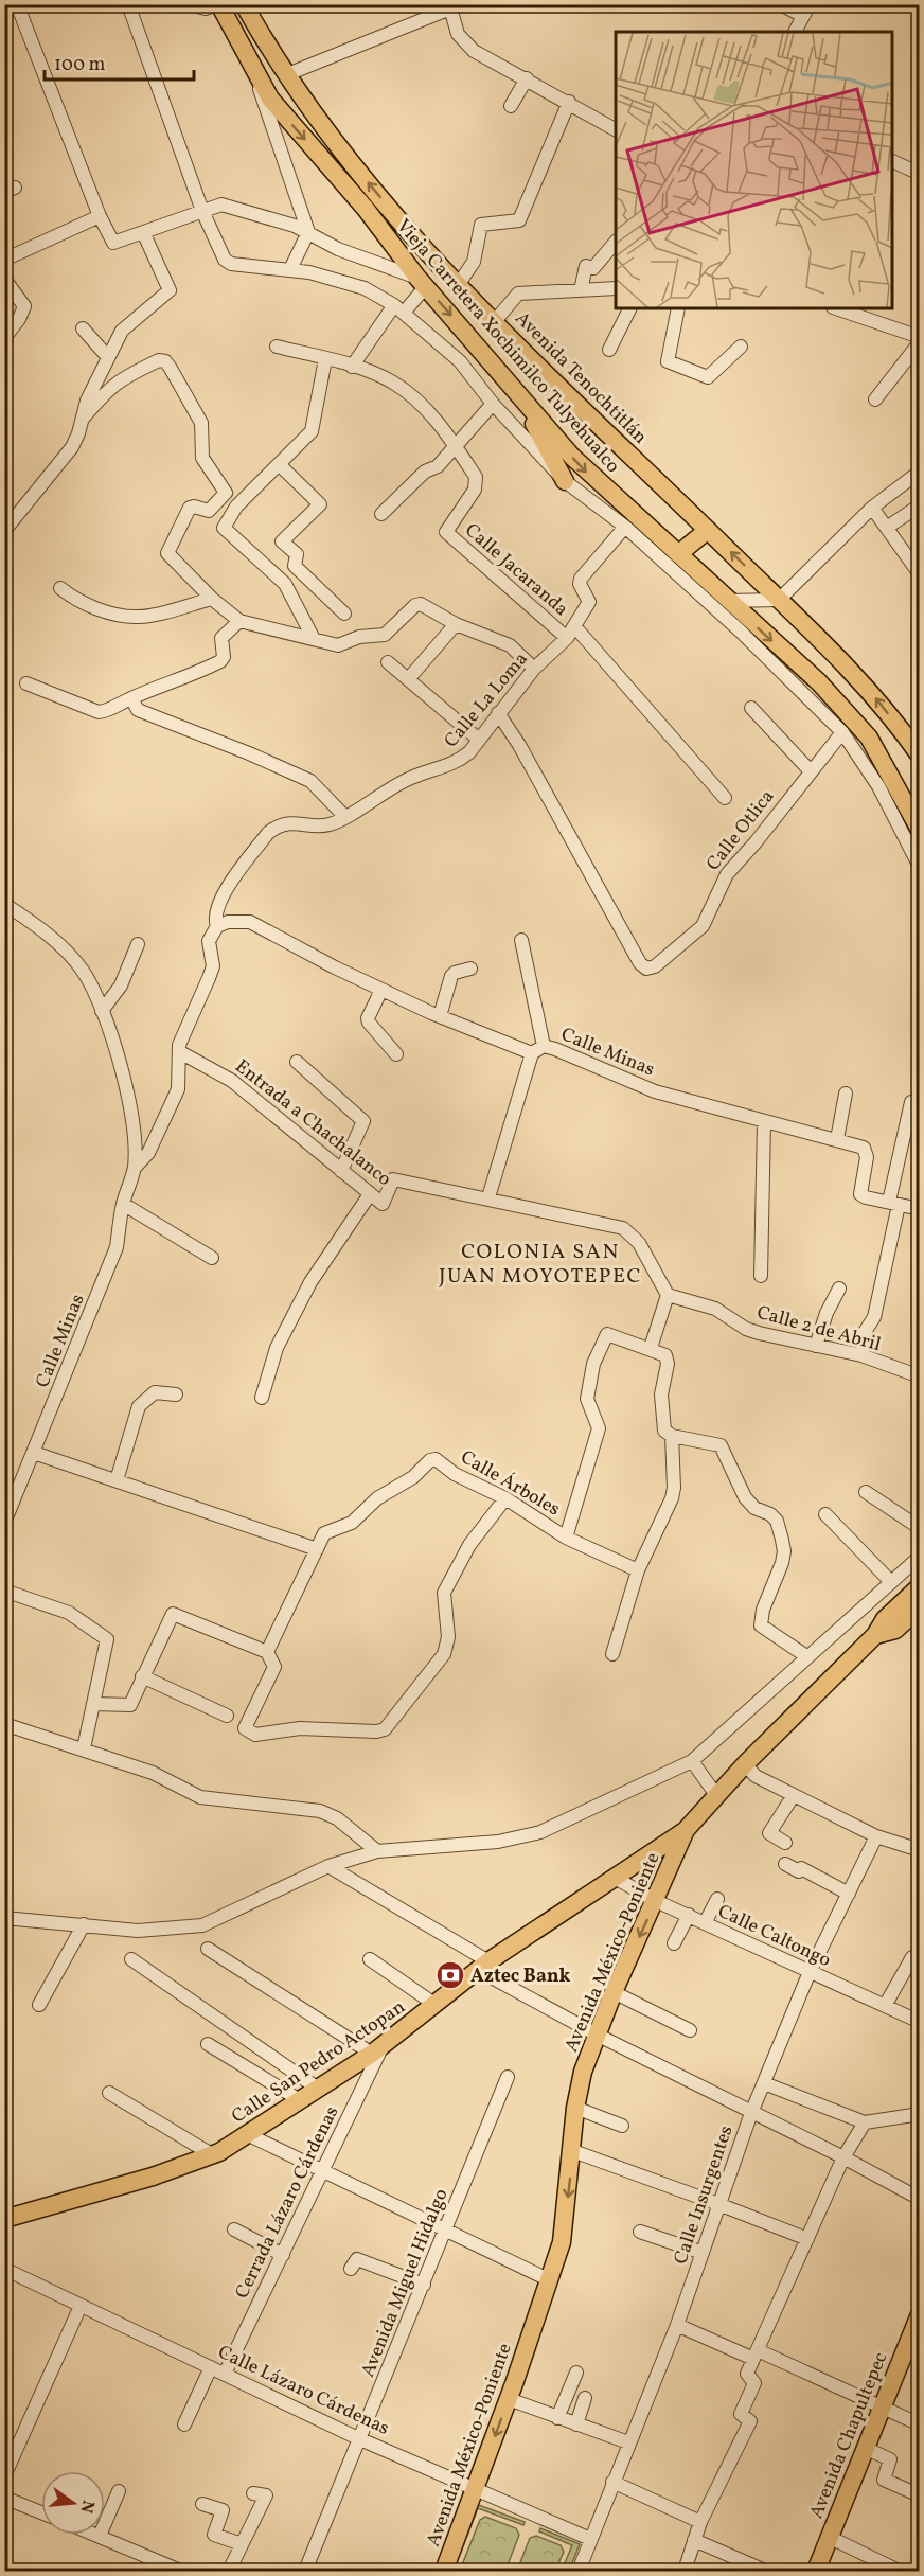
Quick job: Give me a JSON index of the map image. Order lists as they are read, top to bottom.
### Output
{
  "streets": {
    "main road": [
      "Vieja Carretera Xochimilco Tulyehualco",
      "Avenida Tenochtitlán",
      "Avenida México-Poniente",
      "Calle San Pedro Actopan",
      "Avenida Chapultepec"
    ],
    "street": [
      "Calle Jacaranda",
      "Calle La Loma",
      "Calle Otlica",
      "Calle Minas",
      "Entrada a Chachalanco",
      "Calle 2 de Abril",
      "Calle Árboles",
      "Calle Caltongo",
      "Calle Insurgentes",
      "Cerrada Lázaro Cárdenas",
      "Avenida Miguel Hidalgo",
      "Calle Lázaro Cárdenas"
    ]
  },
  "crossings": [
    ["Calle Jacaranda", "Calle La Loma"],
    ["Calle La Loma", "Calle Otlica"],
    ["Calle La Loma", "Calle Minas"],
    ["Calle La Loma", "Entrada a Chachalanco"],
    ["Calle Caltongo", "Avenida México-Poniente"],
    ["Calle Caltongo", "Calle San Pedro Actopan"],
    ["Calle Caltongo", "Calle Insurgentes"],
    ["Avenida México-Poniente", "Calle San Pedro Actopan"],
    ["Avenida México-Poniente", "Calle Lázaro Cárdenas"],
    ["Calle San Pedro Actopan", "Cerrada Lázaro Cárdenas"],
    ["Calle Insurgentes", "Calle Lázaro Cárdenas"],
    ["Cerrada Lázaro Cárdenas", "Calle Lázaro Cárdenas"],
    ["Avenida Miguel Hidalgo", "Calle Lázaro Cárdenas"]
  ],
  "one_way": ["Vieja Carretera Xochimilco Tulyehualco", "Avenida Tenochtitlán"],
  "districts": ["COLONIA SAN JUAN MOYOTEPEC"],
  "places": {
    "bank": ["Aztec Bank"]
  },
  "scale_bar": "100 m",
  "north": "right"
}
